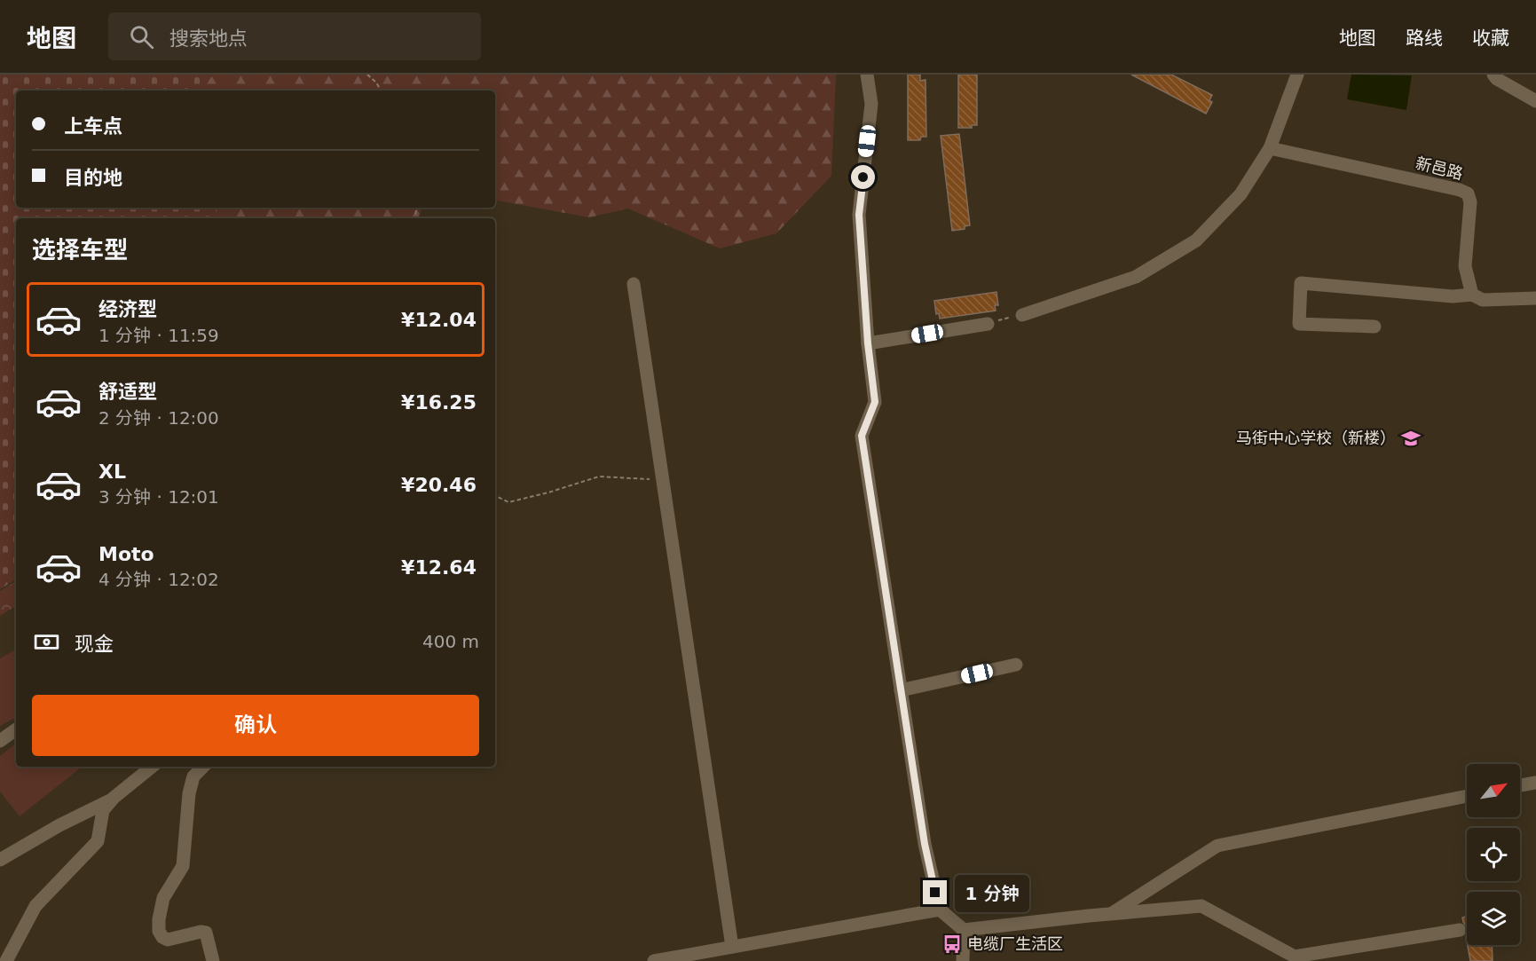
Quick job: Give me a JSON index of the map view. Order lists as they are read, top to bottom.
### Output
{
  "streets": {
    "street": ["新邑路"]
  },
  "places": {
    "school or university": ["马街中心学校（新楼）"],
    "bus stop": ["电缆厂生活区"]
  },
  "north": "top right",
  "page": {
    "header": "地图",
    "search": "搜索地点",
    "nav": ["地图", "路线", "收藏"],
    "banner": ["上车点", "目的地"],
    "heading": "选择车型",
    "list": [
      {
        "name": "经济型",
        "note": "1 分钟 · 11:59",
        "value": "¥12.04"
      },
      {
        "name": "舒适型",
        "note": "2 分钟 · 12:00",
        "value": "¥16.25"
      },
      {
        "name": "XL",
        "note": "3 分钟 · 12:01",
        "value": "¥20.46"
      },
      {
        "name": "Moto",
        "note": "4 分钟 · 12:02",
        "value": "¥12.64"
      }
    ],
    "pay": ["现金", "400 m"],
    "buttons": "确认",
    "bubble": "1 分钟"
  }
}
